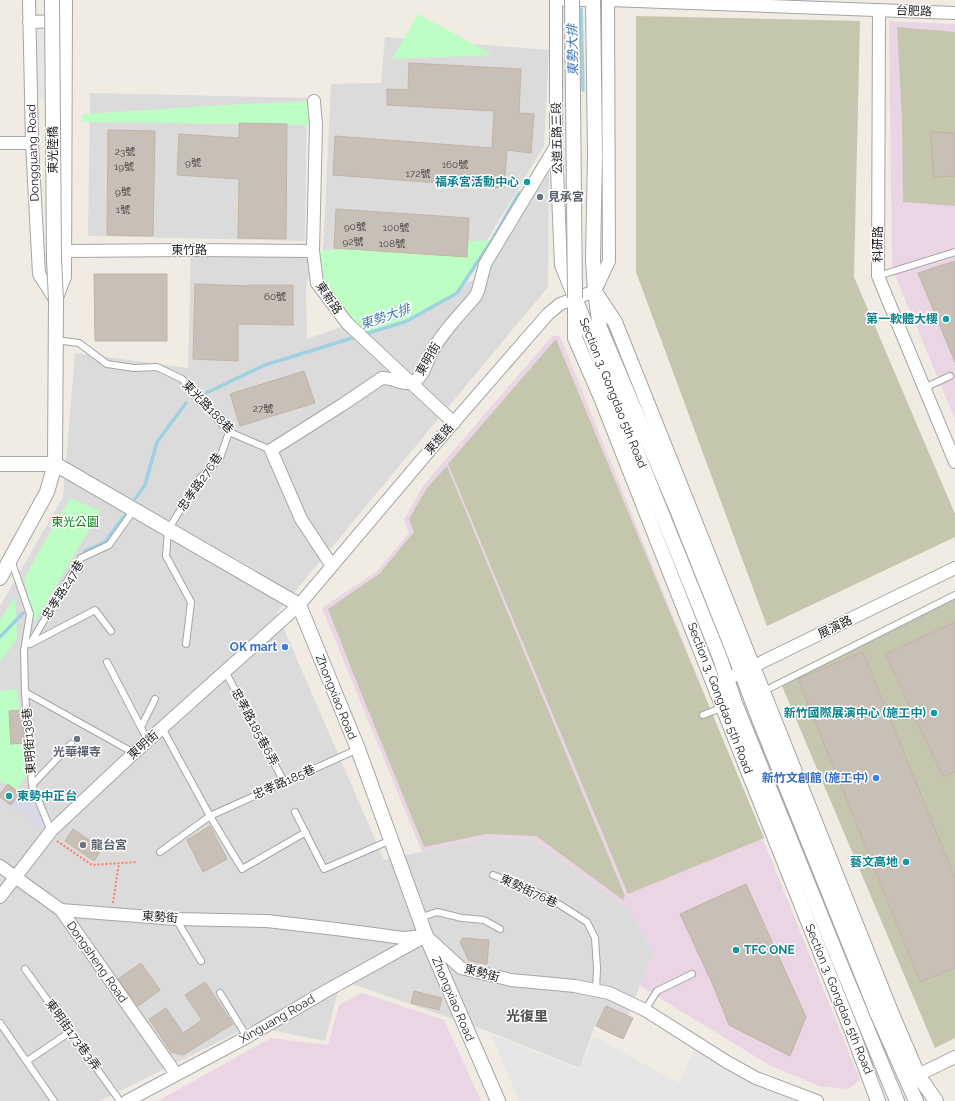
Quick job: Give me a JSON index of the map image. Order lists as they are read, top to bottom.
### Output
{
  "streets": {
    "street": [
      "台肥路",
      "公道五路三段",
      "東光陸橋",
      "Dongguang Road",
      "科研路",
      "東竹路",
      "東新路",
      "東明街",
      "Section 3, Gongdao 5th Road",
      "東進路",
      "展演路",
      "Zhongxiao Road",
      "東勢街",
      "Dongsheng Road",
      "Xinguang Road"
    ],
    "lane": [
      "東光路188巷",
      "忠孝路276巷",
      "忠孝路247巷",
      "忠孝路185巷6弄",
      "東明街138巷",
      "忠孝路185巷",
      "東勢街76巷",
      "東明街173巷3弄"
    ]
  },
  "crossings": [
    ["台肥路", "科研路"],
    ["公道五路三段", "東明街"],
    ["公道五路三段", "Section 3, Gongdao 5th Road"],
    ["公道五路三段", "東進路"],
    ["東光陸橋", "Dongguang Road"],
    ["東竹路", "東新路"],
    ["東新路", "東明街"],
    ["東新路", "東進路"],
    ["東明街", "東光路188巷"],
    ["東明街", "東進路"],
    ["東明街", "Zhongxiao Road"],
    ["東明街", "忠孝路185巷6弄"],
    ["東明街", "東明街138巷"],
    ["東明街", "Dongsheng Road"],
    ["Section 3, Gongdao 5th Road", "東進路"],
    ["Section 3, Gongdao 5th Road", "展演路"],
    ["東光路188巷", "忠孝路276巷"],
    ["東進路", "Zhongxiao Road"],
    ["忠孝路247巷", "東明街138巷"],
    ["Zhongxiao Road", "忠孝路185巷"],
    ["Zhongxiao Road", "東勢街"],
    ["Zhongxiao Road", "Xinguang Road"],
    ["忠孝路185巷6弄", "忠孝路185巷"],
    ["東勢街76巷", "東勢街"],
    ["東勢街", "Dongsheng Road"],
    ["東勢街", "Xinguang Road"],
    ["Dongsheng Road", "Xinguang Road"]
  ],
  "districts": ["光復里"],
  "water": ["東勢大排"],
  "parks": ["東光公園"],
  "places": [
    "福承宮活動中心",
    "見承宮",
    "第一軟體大樓",
    "OK mart",
    "新竹國際展演中心 (施工中)",
    "光華禪寺",
    "新竹文創館 (施工中)",
    "東勢中正台",
    "龍台宮",
    "藝文高地",
    "TFC ONE"
  ],
  "house_numbers": [
    "23號",
    "9號",
    "160號",
    "19號",
    "172號",
    "9號",
    "1號",
    "90號",
    "100號",
    "92號",
    "108號",
    "60號",
    "27號"
  ]
}
